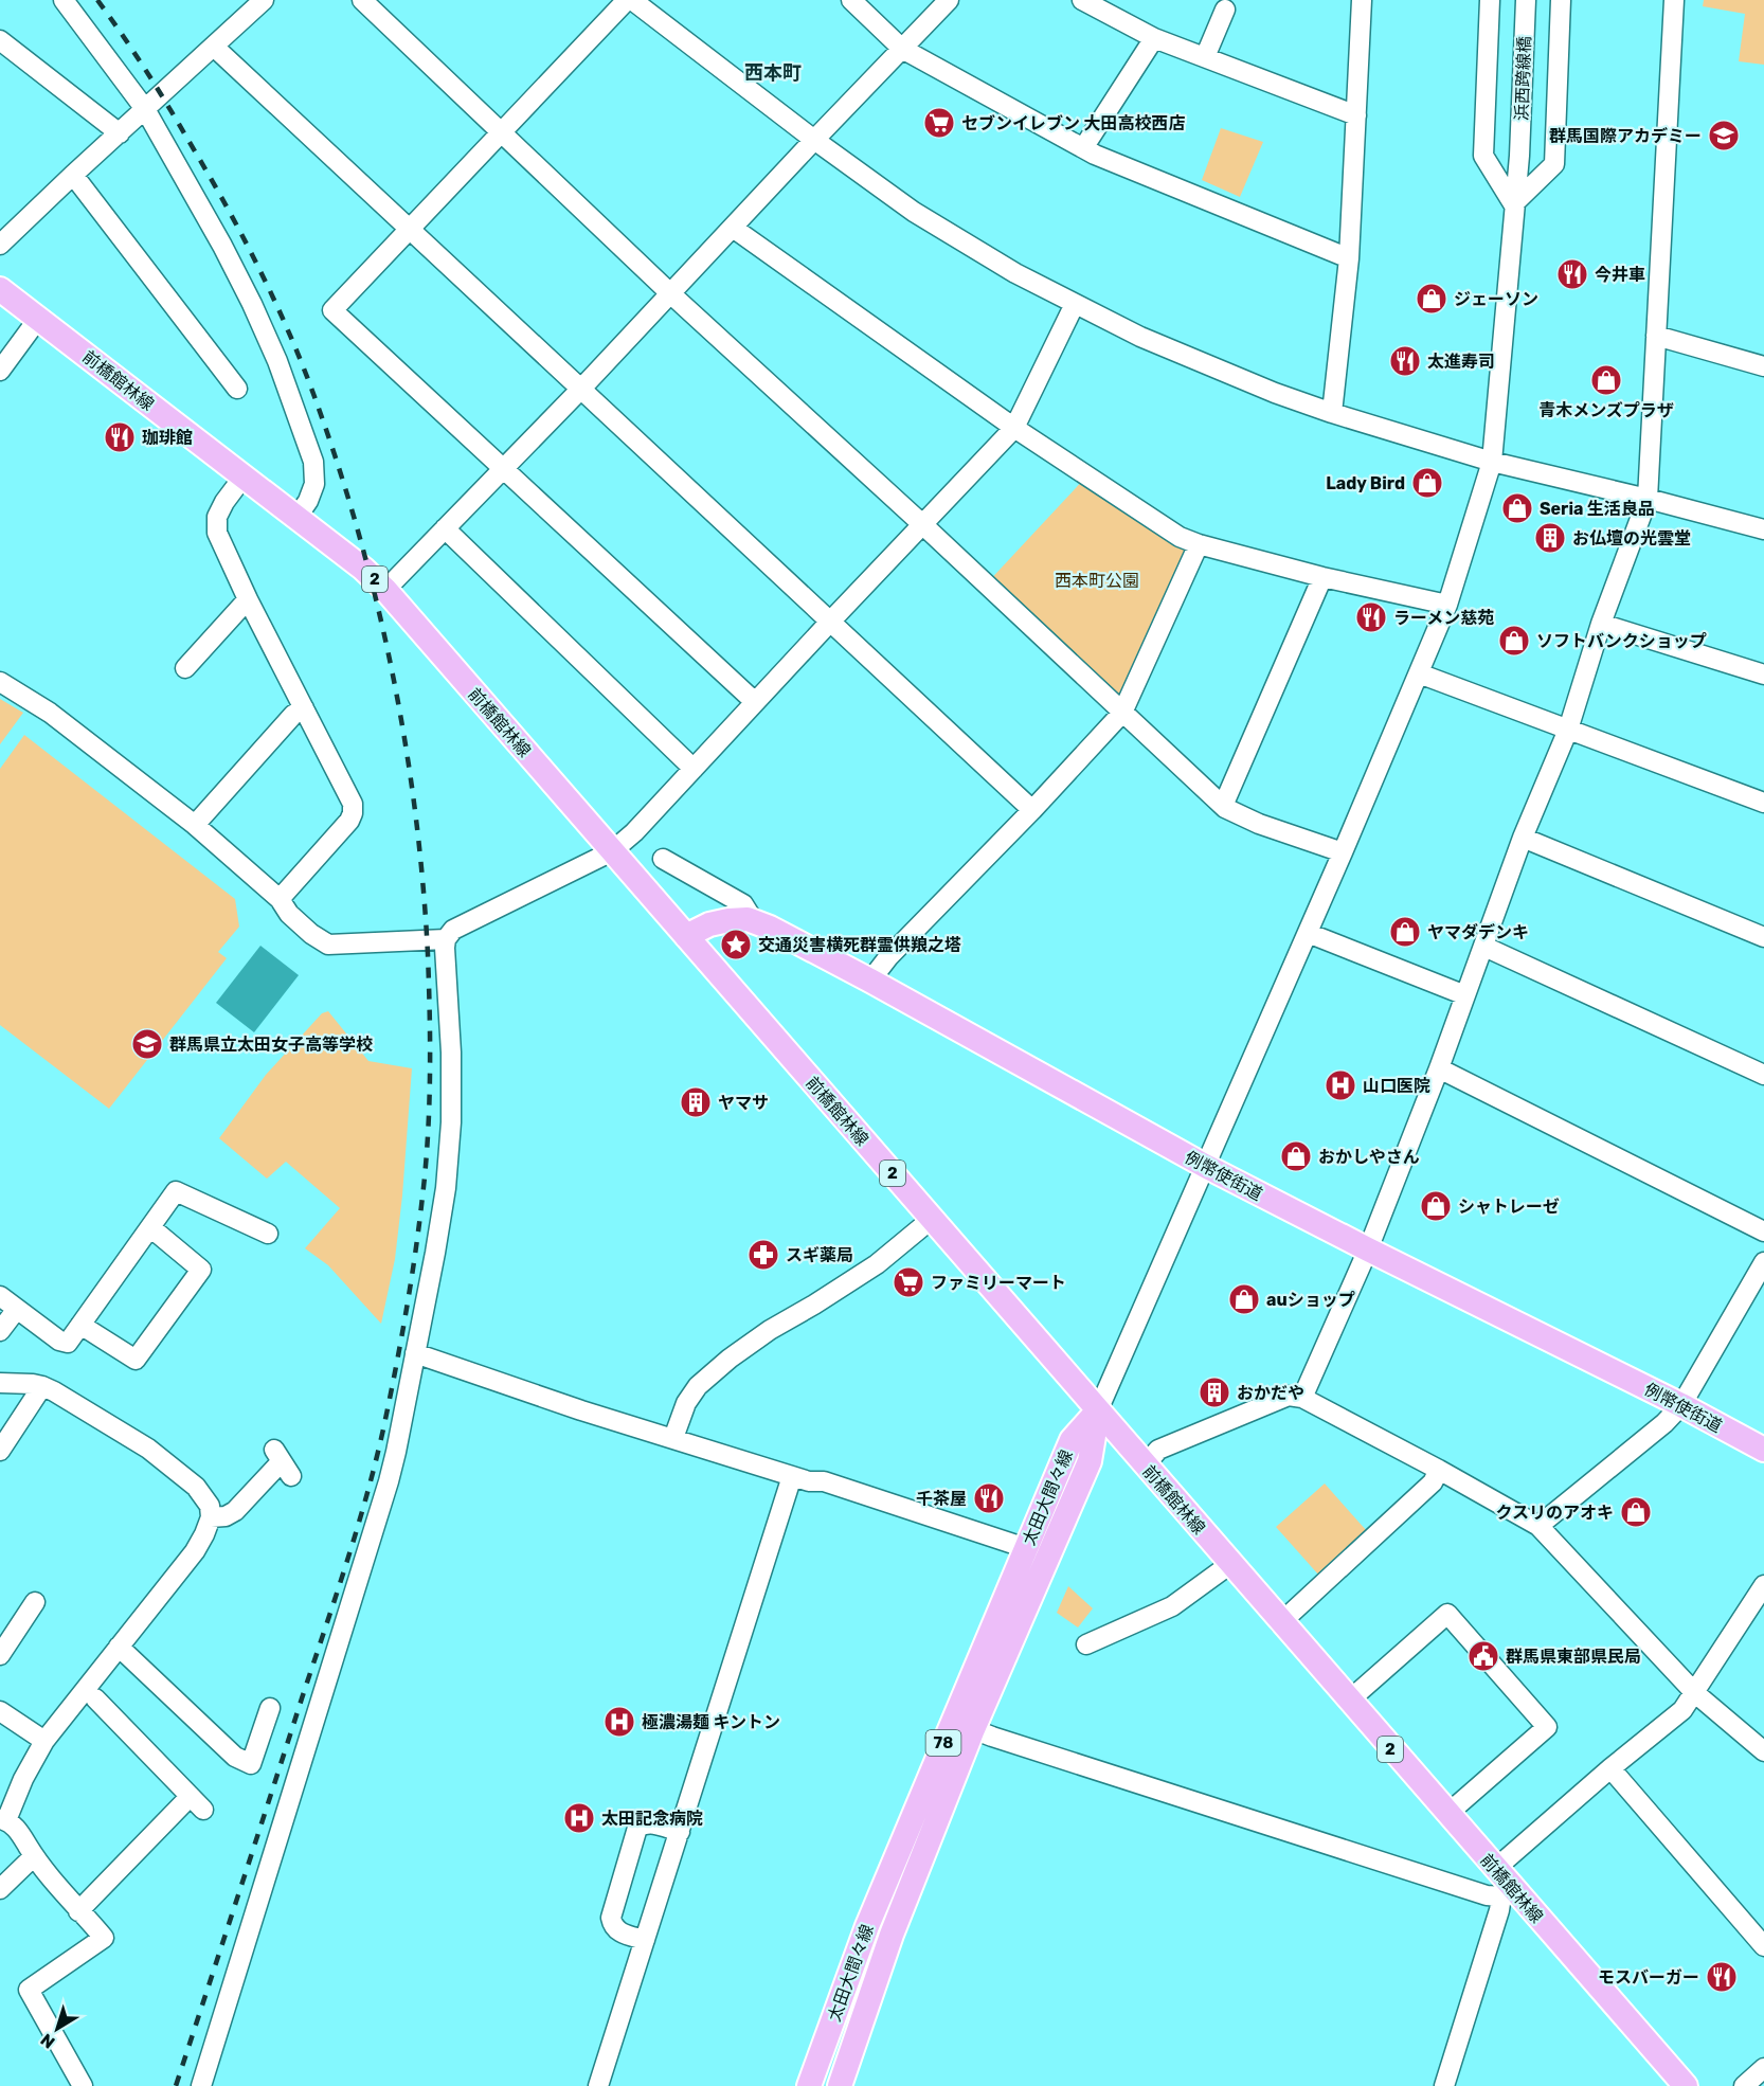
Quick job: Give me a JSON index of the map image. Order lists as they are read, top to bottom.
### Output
{
  "streets": {
    "main road": [
      "前橋館林線",
      "2",
      "例幣使街道",
      "太田大間々線",
      "78"
    ],
    "street": ["浜西跨線橋"]
  },
  "crossings": [
    ["浜西跨線橋", "前橋館林線"],
    ["浜西跨線橋", "例幣使街道"],
    ["浜西跨線橋", "太田大間々線"],
    ["前橋館林線", "例幣使街道"],
    ["前橋館林線", "太田大間々線"]
  ],
  "districts": ["西本町"],
  "parks": ["西本町公園"],
  "places": {
    "supermarket": ["セブンイレブン 大田高校西店", "ファミリーマート"],
    "school or university": ["群馬国際アカデミー", "群馬県立太田女子高等学校"],
    "restaurant": [
      "今井車",
      "太進寿司",
      "珈琲館",
      "ラーメン慈苑",
      "千茶屋",
      "モスバーガー"
    ],
    "shop": [
      "ジェーソン",
      "青木メンズプラザ",
      "Lady Bird",
      "Seria 生活良品",
      "ソフトバンクショップ",
      "ヤマダデンキ",
      "おかしやさん",
      "シャトレーゼ",
      "auショップ",
      "クスリのアオキ"
    ],
    "building": ["お仏壇の光雲堂", "ヤマサ", "おかだや"],
    "place": ["交通災害横死群霊供羪之塔"],
    "hospital": ["山口医院", "極濃湯麺 キントン", "太田記念病院"],
    "pharmacy": ["スギ薬局"],
    "public building": ["群馬県東部県民局"]
  },
  "north": "bottom left"
}
